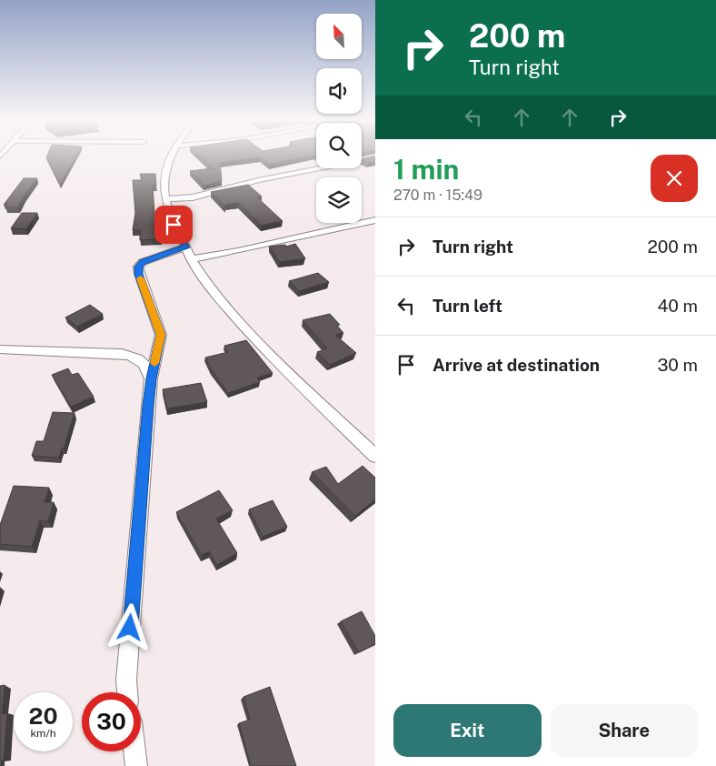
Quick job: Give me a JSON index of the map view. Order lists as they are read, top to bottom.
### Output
{
  "north": "top left",
  "page": {
    "turn": ["200 m", "Turn right"],
    "heading": ["1 min", "270 m · 15:49"],
    "list": [
      {
        "name": "Turn right",
        "value": "200 m"
      },
      {
        "name": "Turn left",
        "value": "40 m"
      },
      {
        "name": "Arrive at destination",
        "value": "30 m"
      }
    ],
    "speed": "20 km/h",
    "limit": "30",
    "buttons": ["Exit", "Share"]
  }
}
